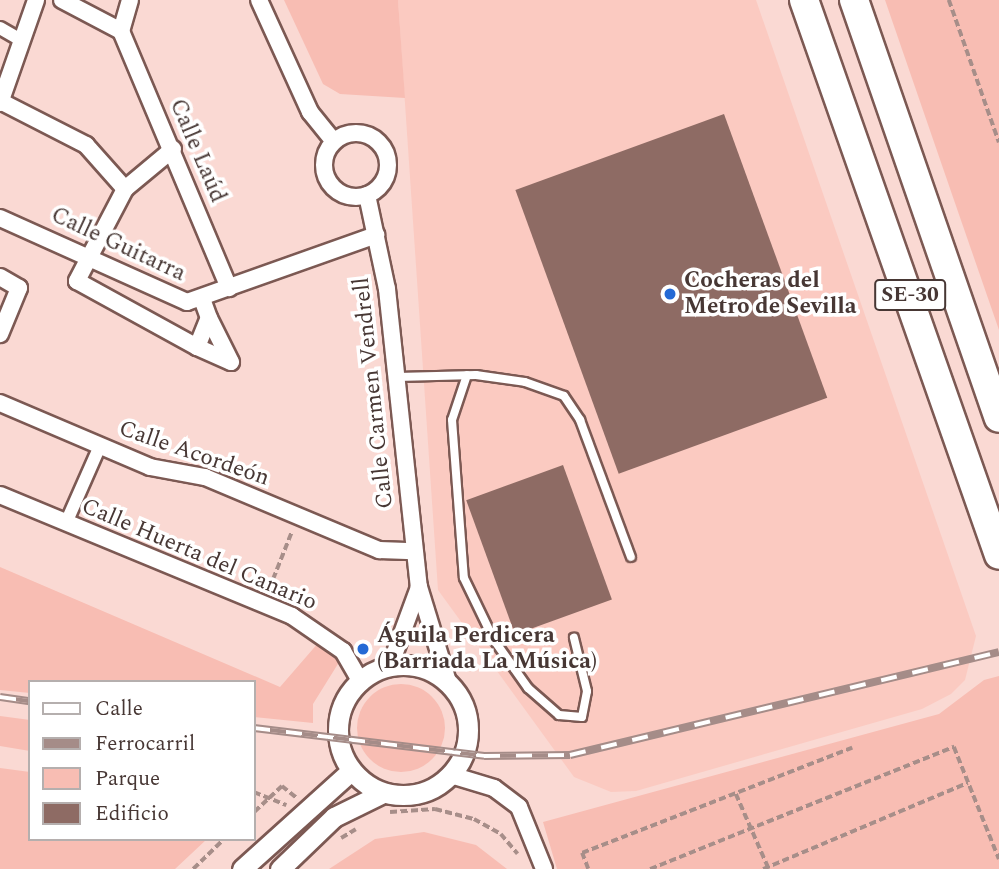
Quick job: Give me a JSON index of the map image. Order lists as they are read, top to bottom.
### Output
{
  "streets": {
    "highway": ["SE-30"],
    "street": [
      "Calle Laúd",
      "Calle Guitarra",
      "Calle Carmen Vendrell",
      "Calle Acordeón",
      "Calle Huerta del Canario"
    ]
  },
  "crossings": [
    ["Calle Laúd", "Calle Guitarra"],
    ["Calle Guitarra", "Calle Carmen Vendrell"],
    ["Calle Carmen Vendrell", "Calle Acordeón"],
    ["Calle Carmen Vendrell", "Calle Huerta del Canario"]
  ],
  "places": ["Cocheras del Metro de Sevilla", "Águila Perdicera (Barriada La Música)"],
  "legend": [
    "Calle",
    "Ferrocarril",
    "Parque",
    "Edificio"
  ]
}
